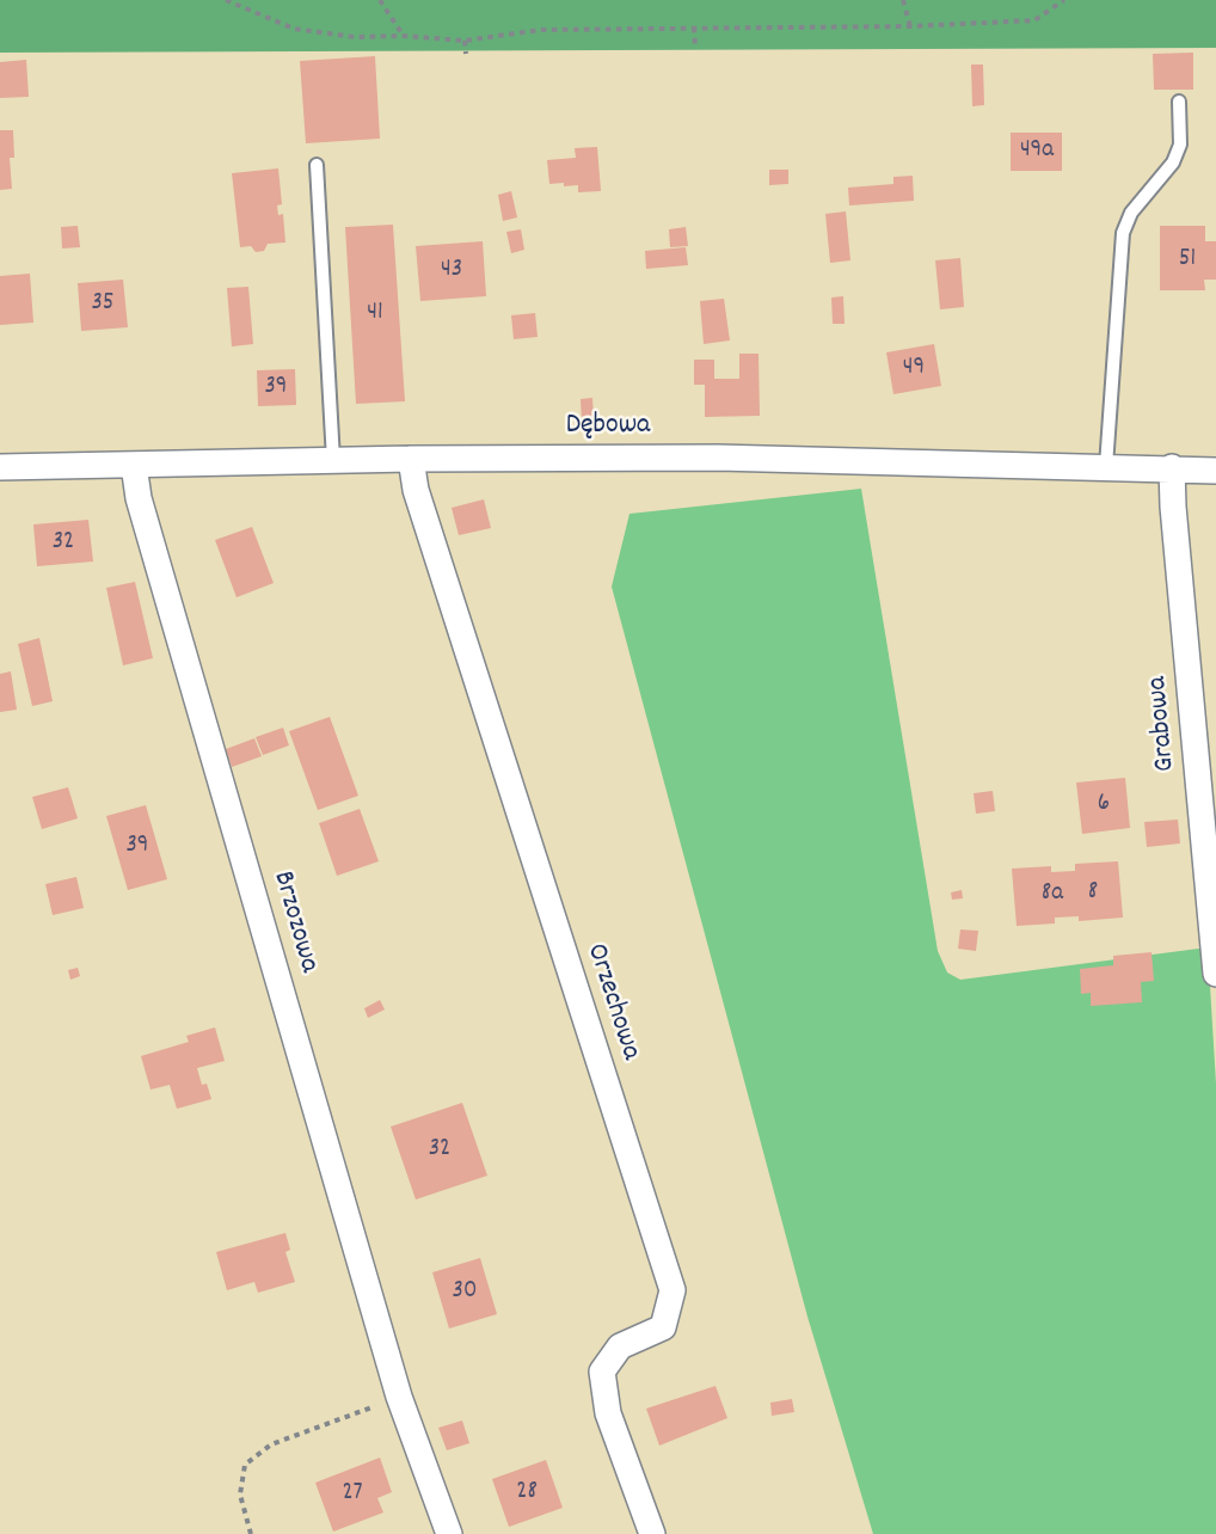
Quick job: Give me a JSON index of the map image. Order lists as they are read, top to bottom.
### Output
{
  "streets": {
    "street": [
      "Dębowa",
      "Grabowa",
      "Brzozowa",
      "Orzechowa"
    ]
  },
  "crossings": [
    ["Dębowa", "Grabowa"],
    ["Dębowa", "Brzozowa"],
    ["Dębowa", "Orzechowa"]
  ],
  "house_numbers": [
    "49a",
    "51",
    "43",
    "35",
    "41",
    "49",
    "39",
    "32",
    "6",
    "39",
    "8",
    "8a",
    "32",
    "30",
    "28",
    "27"
  ]
}
